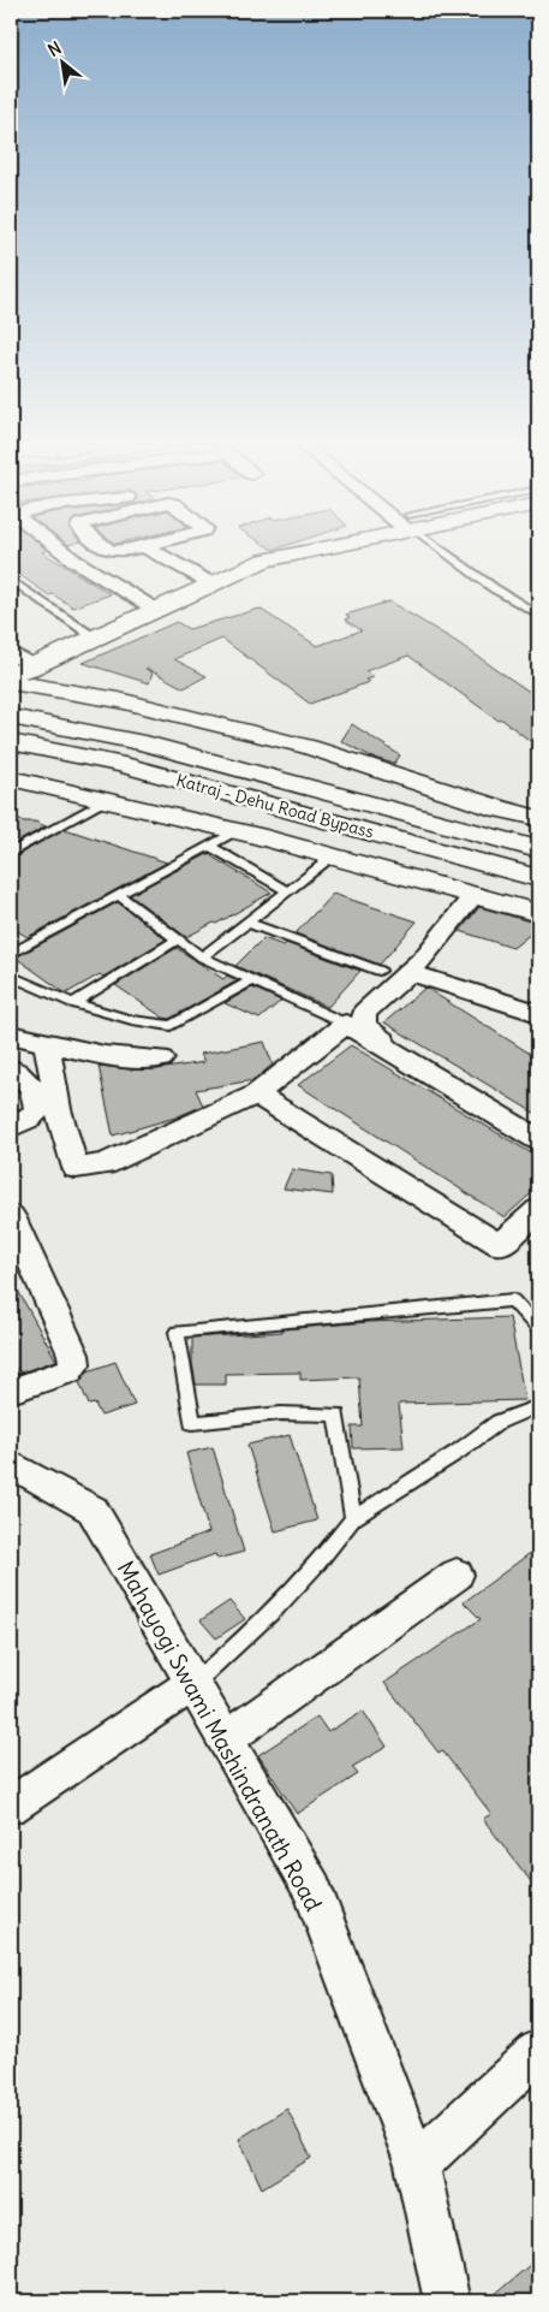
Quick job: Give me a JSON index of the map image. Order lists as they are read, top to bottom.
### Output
{
  "streets": {
    "main road": ["Katraj - Dehu Road Bypass"],
    "street": ["Mahayogi Swami Mashindranath Road"]
  },
  "north": "top left"
}
